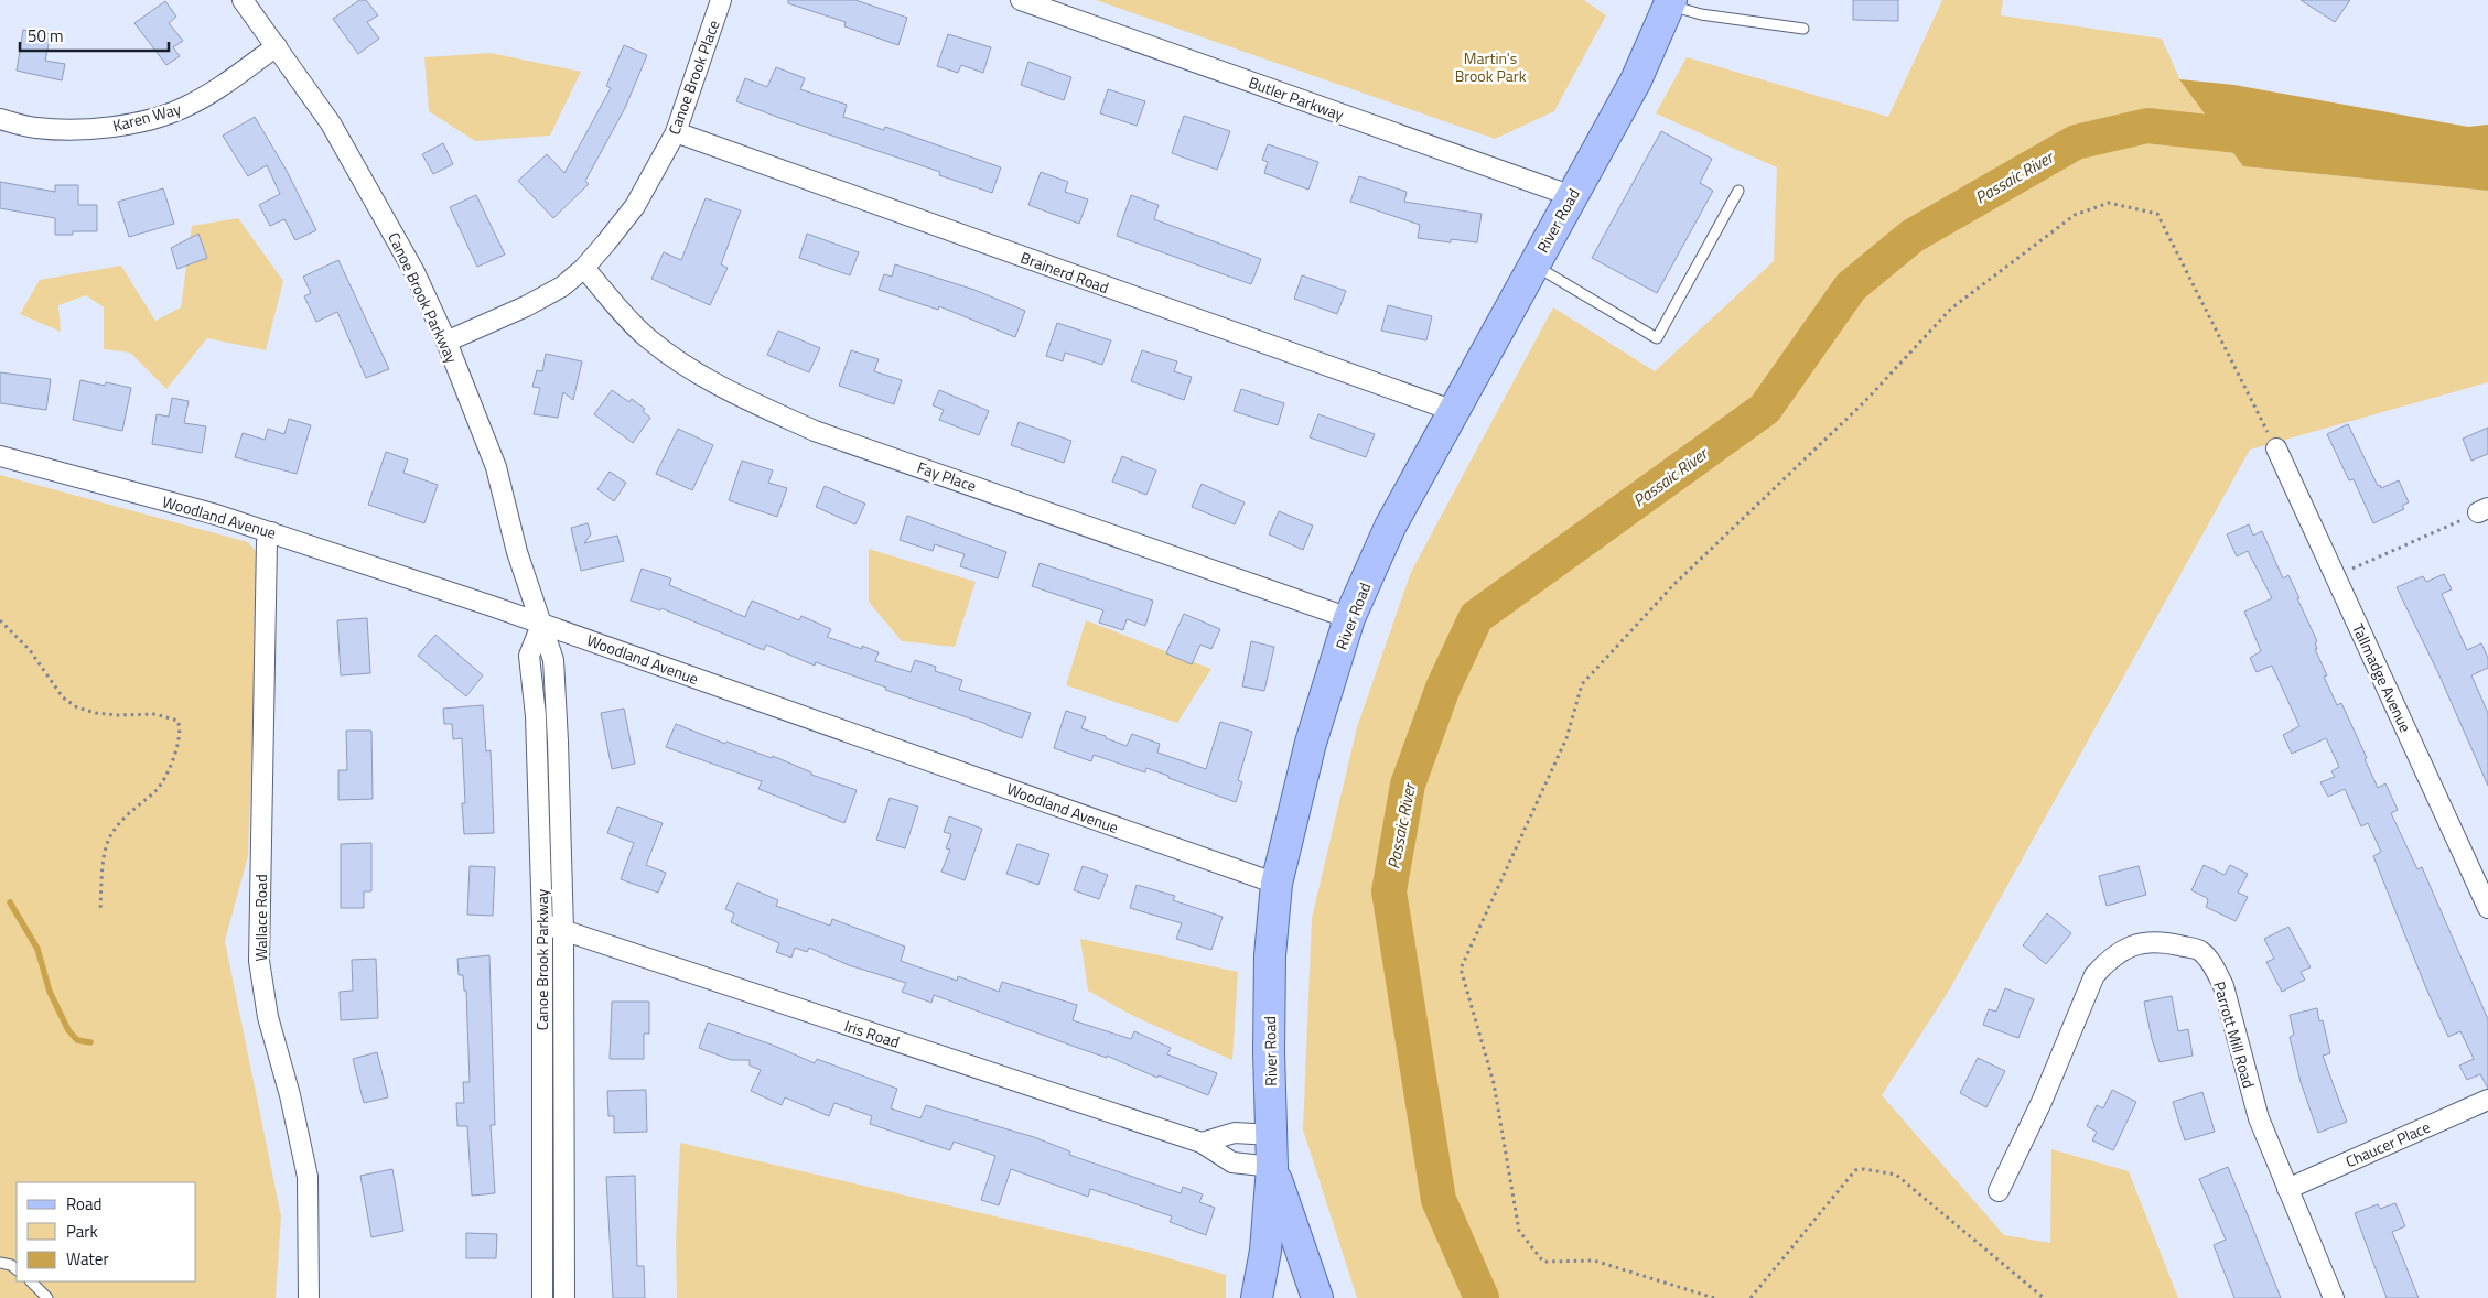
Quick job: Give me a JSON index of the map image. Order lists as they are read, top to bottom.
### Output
{
  "streets": {
    "main road": ["River Road"],
    "street": [
      "Canoe Brook Place",
      "Butler Parkway",
      "Karen Way",
      "Brainerd Road",
      "Canoe Brook Parkway",
      "Fay Place",
      "Woodland Avenue",
      "Tallmadge Avenue",
      "Wallace Road",
      "Iris Road",
      "Parrott Mill Road",
      "Chaucer Place"
    ]
  },
  "crossings": [
    ["Canoe Brook Place", "Brainerd Road"],
    ["Canoe Brook Place", "Canoe Brook Parkway"],
    ["Canoe Brook Place", "Fay Place"],
    ["Butler Parkway", "River Road"],
    ["Karen Way", "Canoe Brook Parkway"],
    ["River Road", "Brainerd Road"],
    ["River Road", "Fay Place"],
    ["River Road", "Woodland Avenue"],
    ["River Road", "Iris Road"],
    ["Canoe Brook Parkway", "Woodland Avenue"],
    ["Canoe Brook Parkway", "Iris Road"],
    ["Woodland Avenue", "Wallace Road"],
    ["Parrott Mill Road", "Chaucer Place"]
  ],
  "water": ["Passaic River"],
  "parks": ["Martin's Brook Park"],
  "legend": ["Road", "Park", "Water"],
  "scale_bar": "50 m"
}
